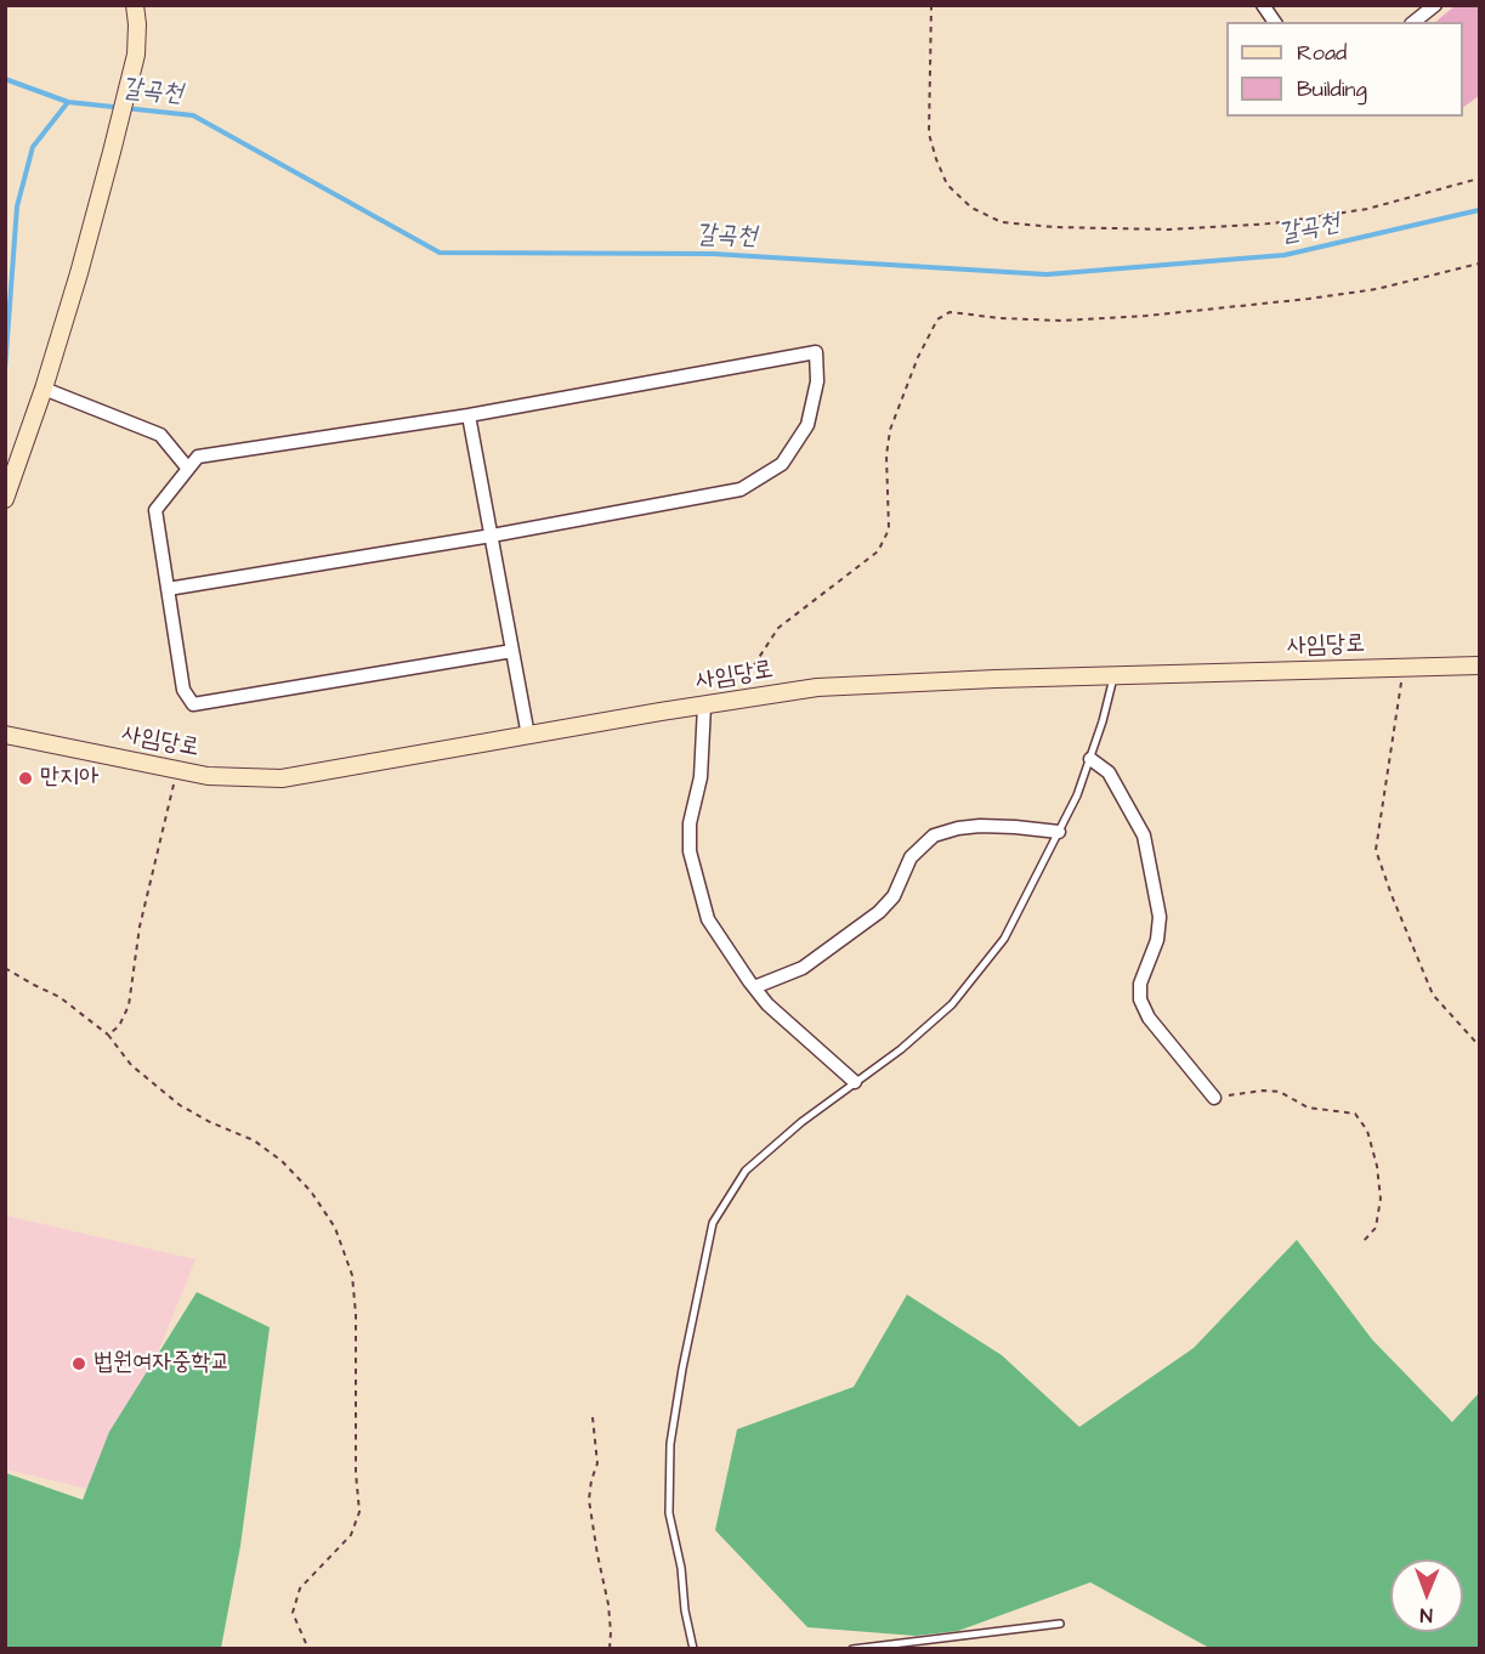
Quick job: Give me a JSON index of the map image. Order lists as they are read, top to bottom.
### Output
{
  "streets": {
    "main road": ["사임당로"]
  },
  "water": ["갈곡천"],
  "places": ["만지아", "법원여자중학교"],
  "legend": ["Road", "Building"],
  "north": "bottom"
}
